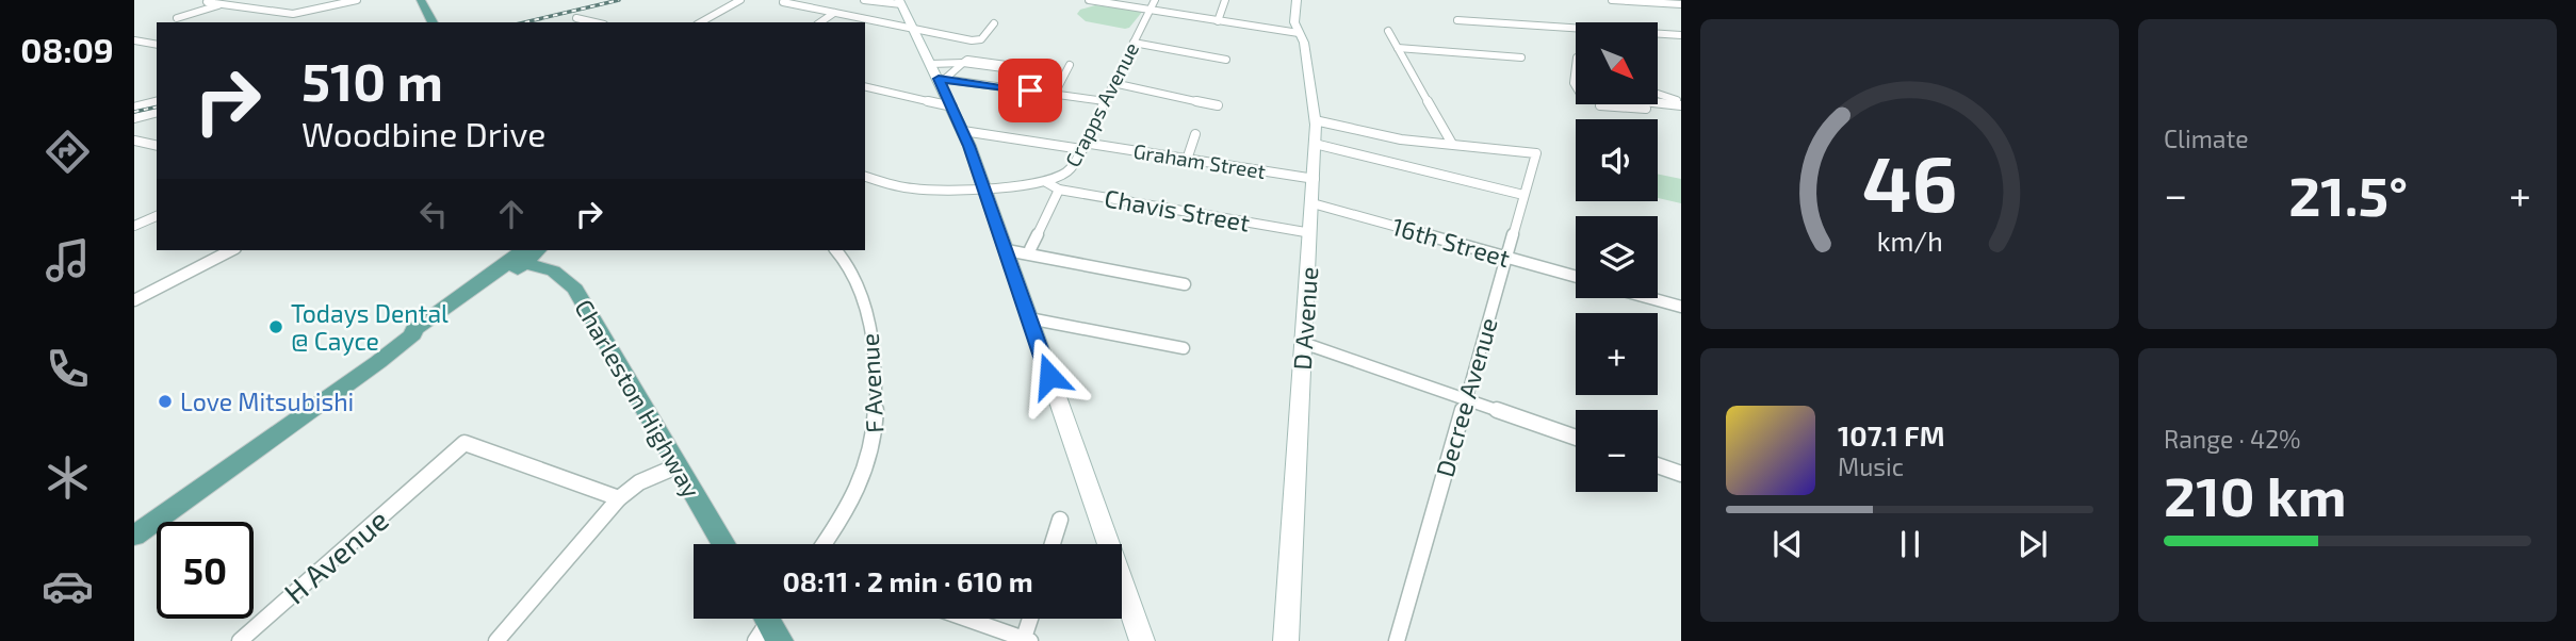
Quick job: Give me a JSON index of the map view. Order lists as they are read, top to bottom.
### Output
{
  "streets": {
    "main road": ["Charleston Highway"],
    "street": [
      "Crapps Avenue",
      "Graham Street",
      "Chavis Street",
      "16th Street",
      "D Avenue",
      "F Avenue",
      "Decree Avenue",
      "H Avenue"
    ]
  },
  "crossings": [
    ["Crapps Avenue", "Graham Street"],
    ["Crapps Avenue", "Chavis Street"],
    ["Graham Street", "D Avenue"],
    ["Chavis Street", "D Avenue"],
    ["16th Street", "D Avenue"],
    ["16th Street", "Decree Avenue"]
  ],
  "places": ["Todays Dental @ Cayce", "Love Mitsubishi"],
  "north": "bottom right",
  "page": {
    "tabs": "08:09",
    "tile": [
      "Climate",
      ["Range · 42%", "210 km"]
    ],
    "map_buttons": ["+", "−"],
    "turn": ["510 m", "Woodbine Drive"],
    "heat": ["−", "21.5°", "+"],
    "song": ["107.1 FM", "Music"],
    "limit": "50",
    "trip": "08:11 · 2 min · 610 m",
    "gauge": ["46", "km/h"]
  }
}
